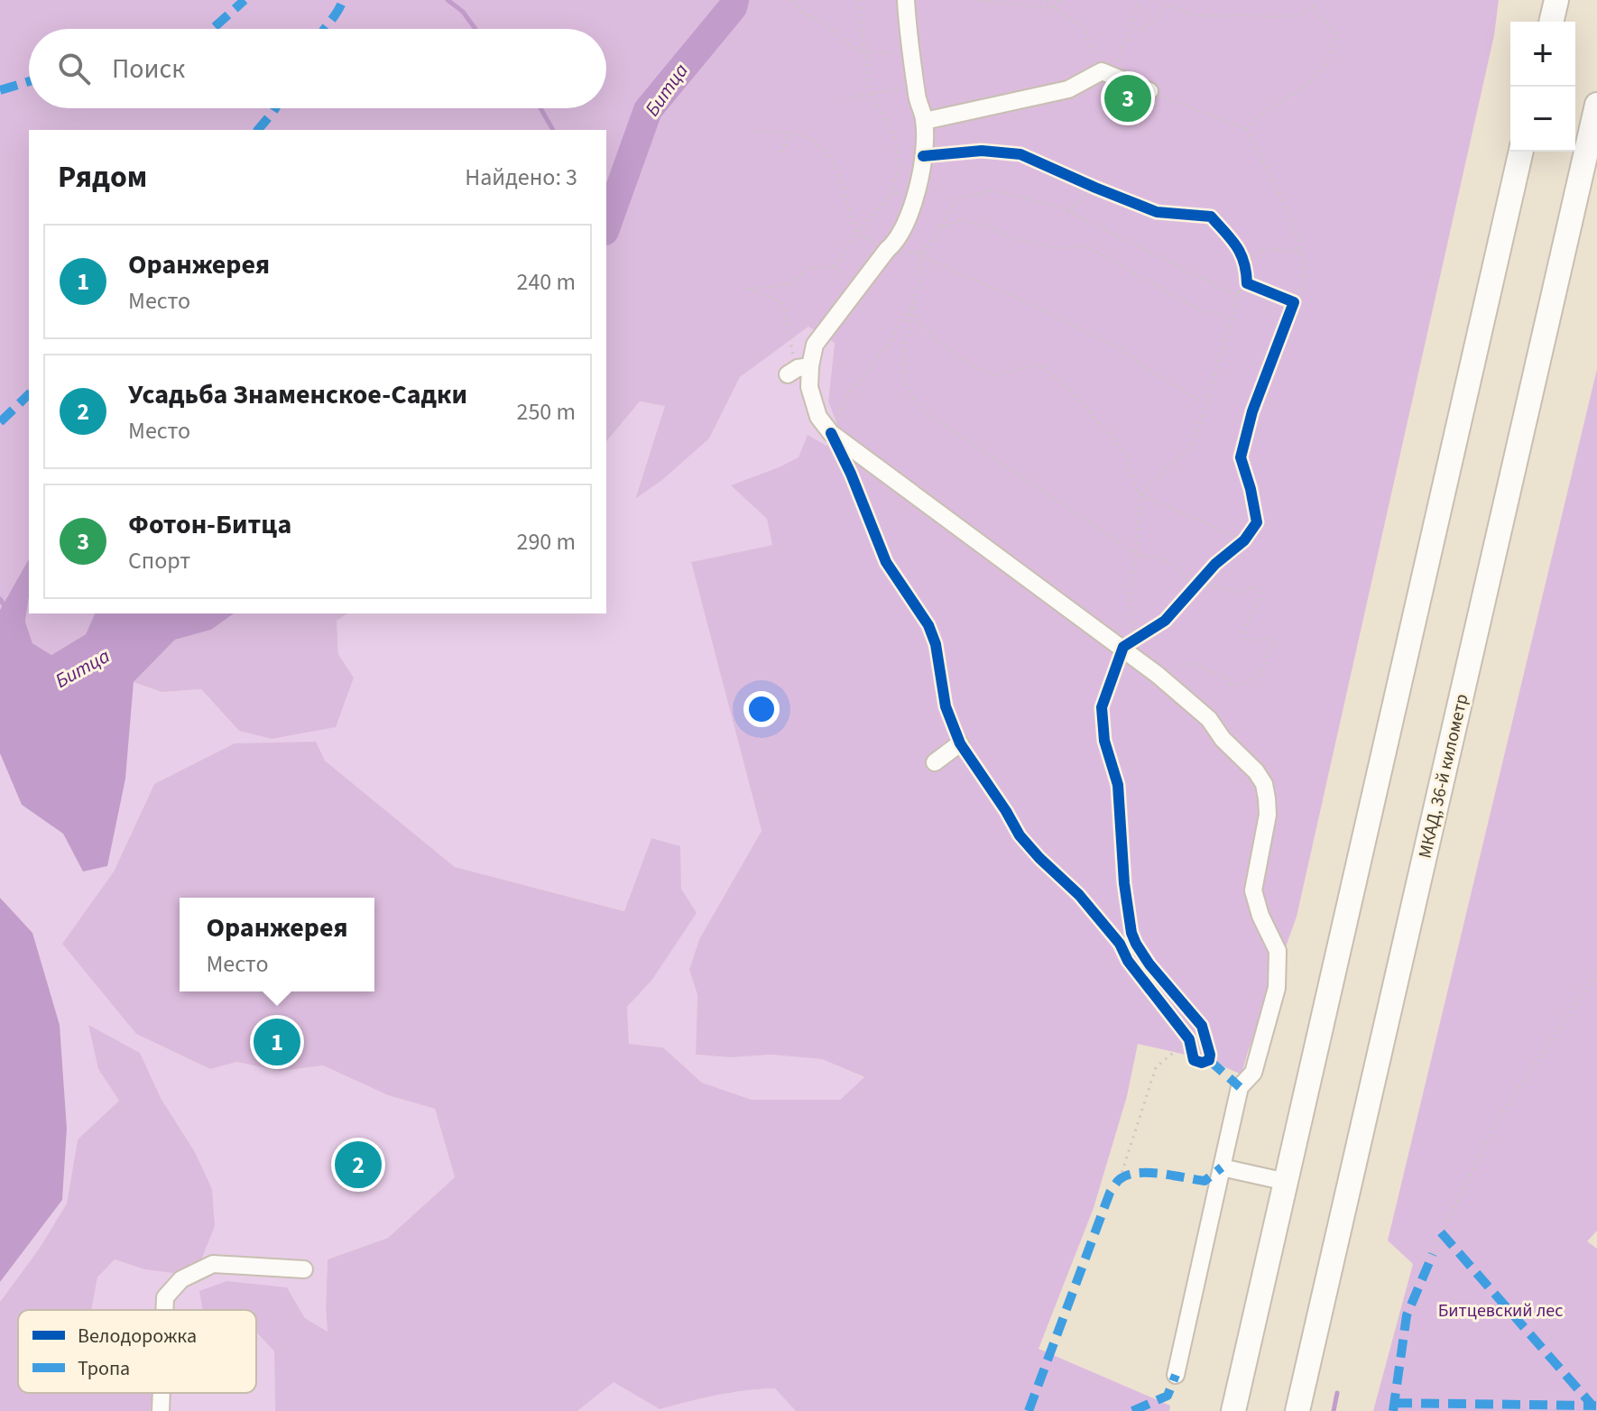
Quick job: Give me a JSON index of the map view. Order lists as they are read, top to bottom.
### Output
{
  "streets": {
    "highway": ["МКАД, 36-й километр"]
  },
  "water": ["Битца"],
  "parks": ["Битцевский лес"],
  "legend": ["Велодорожка", "Тропа"],
  "page": {
    "map_buttons": ["+", "−"],
    "search": "Поиск",
    "pins": ["3", "1", "2"],
    "heading": ["Рядом", "Найдено: 3"],
    "list": [
      {
        "mark": "1",
        "name": "Оранжерея",
        "note": "Место",
        "value": "240 m"
      },
      {
        "mark": "2",
        "name": "Усадьба Знаменское-Садки",
        "note": "Место",
        "value": "250 m"
      },
      {
        "mark": "3",
        "name": "Фотон-Битца",
        "note": "Спорт",
        "value": "290 m"
      }
    ],
    "popup": ["Оранжерея", "Место"]
  }
}
